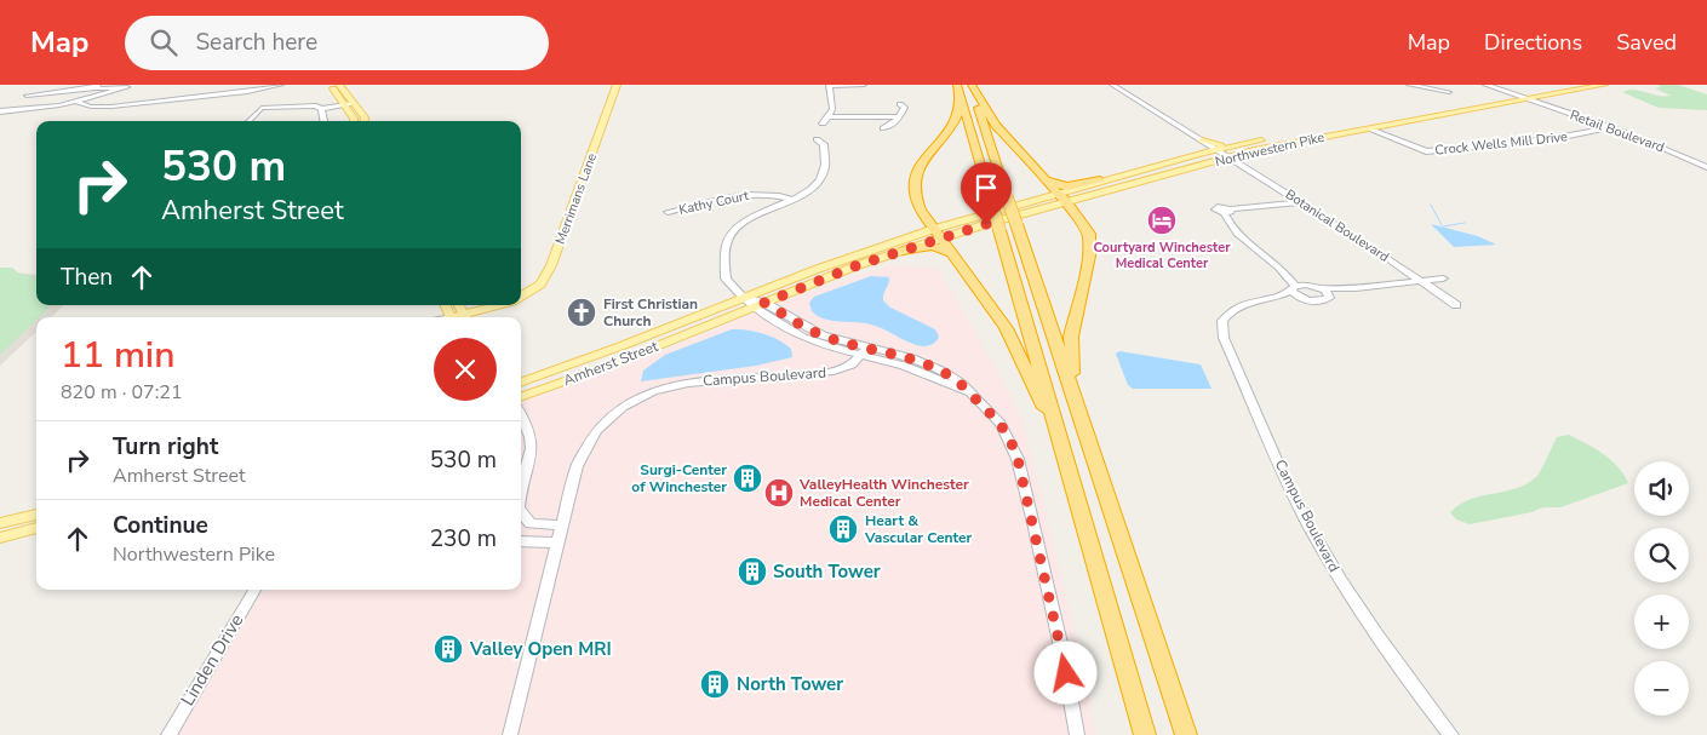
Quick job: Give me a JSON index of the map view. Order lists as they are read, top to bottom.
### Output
{
  "streets": {
    "main road": ["Northwestern Pike", "Merrimans Lane", "Amherst Street"],
    "street": [
      "Retail Boulevard",
      "Crock Wells Mill Drive",
      "Kathy Court",
      "Botanical Boulevard",
      "Campus Boulevard",
      "Linden Drive"
    ]
  },
  "crossings": [
    ["Retail Boulevard", "Crock Wells Mill Drive"],
    ["Retail Boulevard", "Northwestern Pike"],
    ["Crock Wells Mill Drive", "Northwestern Pike"],
    ["Northwestern Pike", "Botanical Boulevard"],
    ["Northwestern Pike", "Amherst Street"],
    ["Kathy Court", "Campus Boulevard"],
    ["Botanical Boulevard", "Campus Boulevard"],
    ["Amherst Street", "Campus Boulevard"]
  ],
  "places": {
    "hotel": ["Courtyard Winchester Medical Center"],
    "church": ["First Christian Church"],
    "building": [
      "Surgi-Center of Winchester",
      "Heart & Vascular Center",
      "South Tower",
      "Valley Open MRI",
      "North Tower"
    ],
    "hospital": ["ValleyHealth Winchester Medical Center"]
  },
  "page": {
    "header": "Map",
    "search": "Search here",
    "nav": ["Map", "Directions", "Saved"],
    "turn": ["530 m", "Amherst Street"],
    "then": "Then",
    "heading": ["11 min", "820 m · 07:21"],
    "list": [
      {
        "name": "Turn right",
        "note": "Amherst Street",
        "value": "530 m"
      },
      {
        "name": "Continue",
        "note": "Northwestern Pike",
        "value": "230 m"
      }
    ],
    "map_buttons": ["+", "−"]
  }
}
